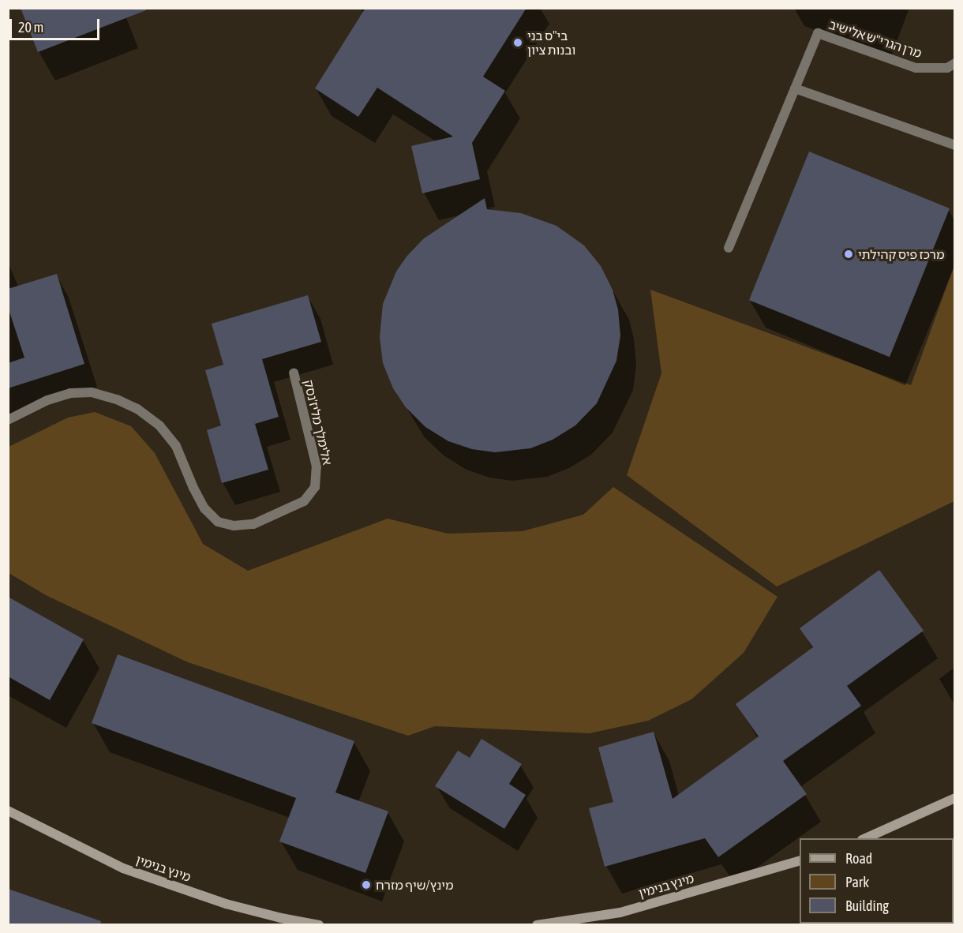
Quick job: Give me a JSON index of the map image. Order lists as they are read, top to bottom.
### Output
{
  "streets": {
    "street": ["מרן הגרי\"ש אלישיב", "אלימלך מליז'נסק", "מינץ בנימין"]
  },
  "places": ["בי\"ס בני ובנות ציון", "מרכז פיס קהילתי", "מינץ/שיף מזרח"],
  "legend": ["Road", "Park", "Building"],
  "scale_bar": "20 m"
}
